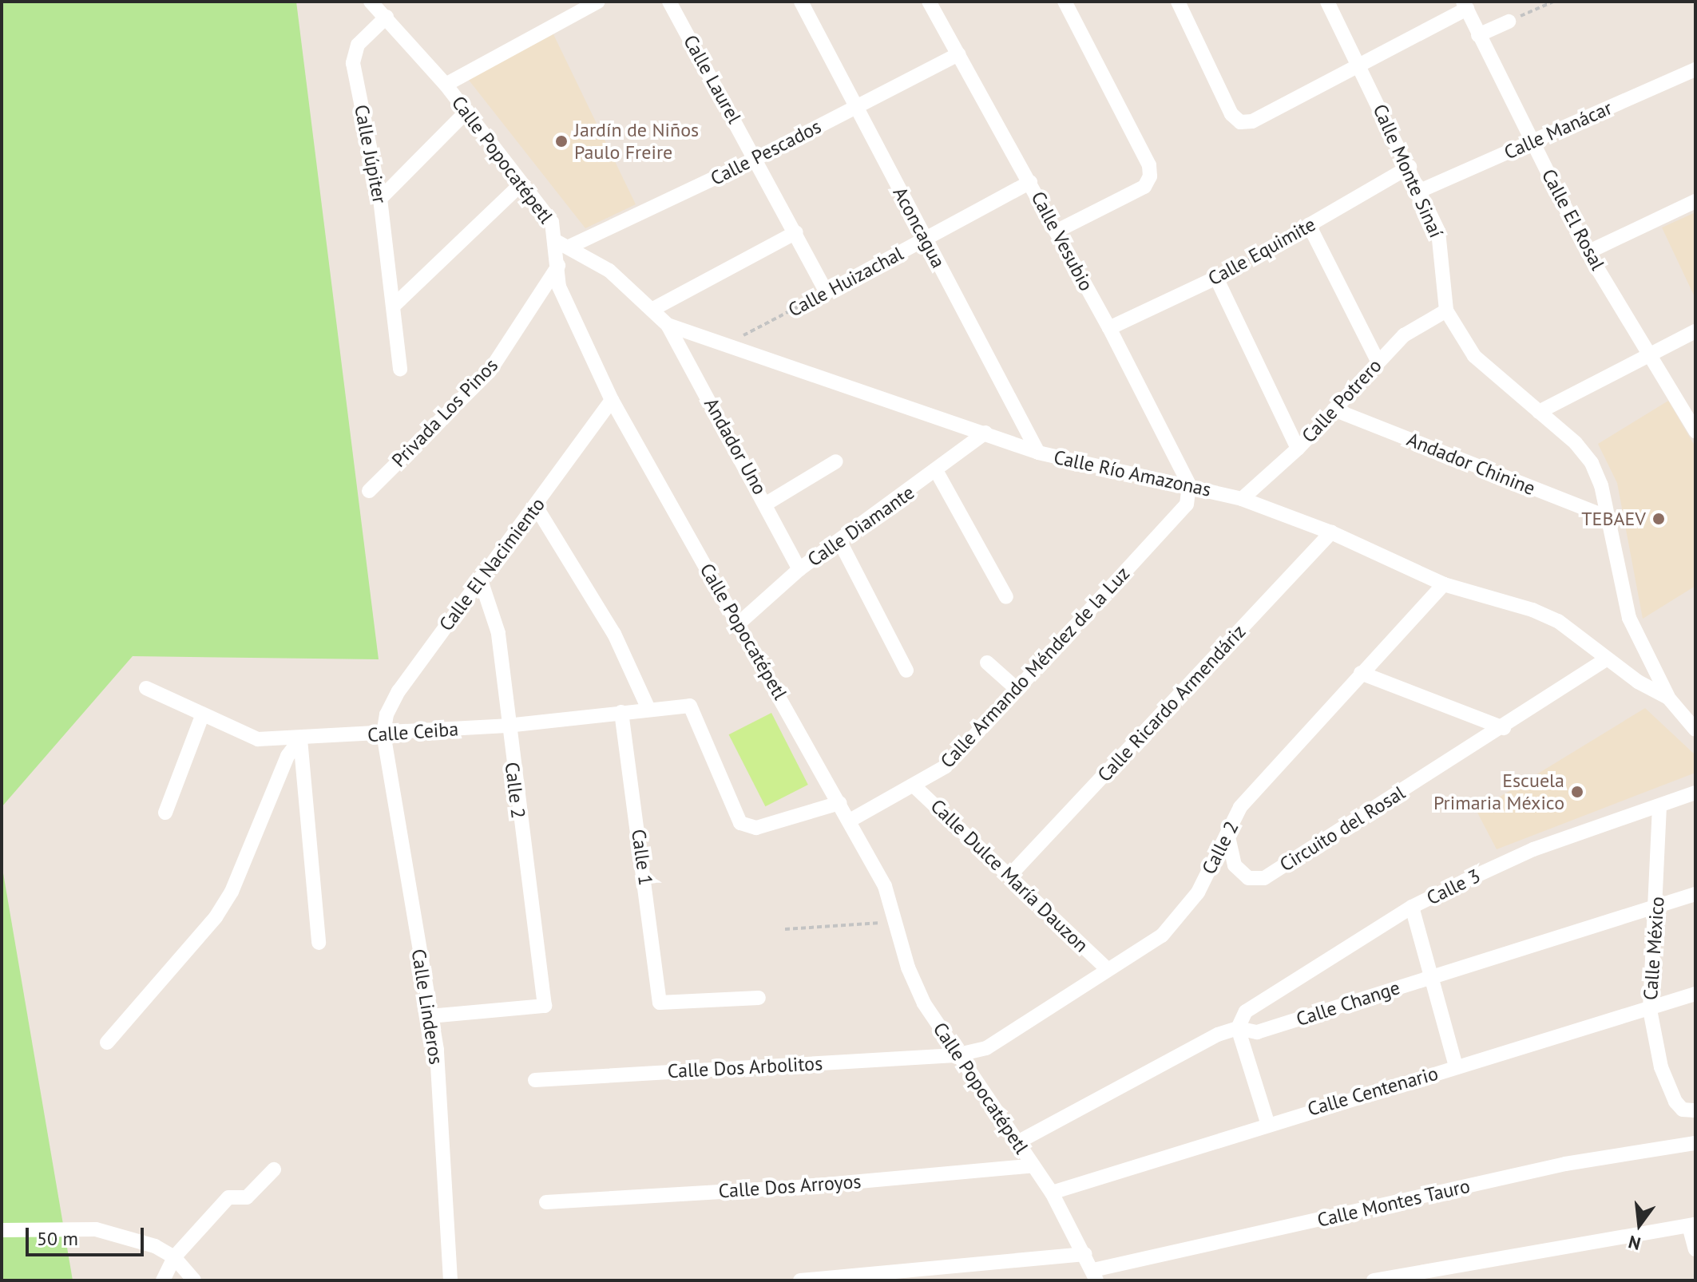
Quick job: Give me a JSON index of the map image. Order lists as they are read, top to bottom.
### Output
{
  "streets": {
    "street": [
      "Calle Laurel",
      "Calle Manácar",
      "Calle Pescados",
      "Calle Júpiter",
      "Calle Popocatépetl",
      "Calle Monte Sinaí",
      "Calle El Rosal",
      "Aconcagua",
      "Calle Vesubio",
      "Calle Equimite",
      "Calle Huizachal",
      "Calle Potrero",
      "Privada Los Pinos",
      "Andador Uno",
      "Andador Chinine",
      "Calle Río Amazonas",
      "Calle Diamante",
      "Calle El Nacimiento",
      "Calle Armando Méndez de la Luz",
      "Calle Ricardo Armendáriz",
      "Calle Ceiba",
      "Calle 2",
      "Circuito del Rosal",
      "Calle 1",
      "Calle Dulce María Dauzon",
      "Calle 3",
      "Calle México",
      "Calle Change",
      "Calle Linderos",
      "Calle Dos Arbolitos",
      "Calle Centenario",
      "Calle Dos Arroyos",
      "Calle Montes Tauro"
    ]
  },
  "crossings": [
    ["Calle Laurel", "Calle Pescados"],
    ["Calle Laurel", "Calle Huizachal"],
    ["Calle Manácar", "Calle Monte Sinaí"],
    ["Calle Manácar", "Calle El Rosal"],
    ["Calle Pescados", "Calle Popocatépetl"],
    ["Calle Pescados", "Aconcagua"],
    ["Calle Pescados", "Calle Vesubio"],
    ["Calle Pescados", "Calle Río Amazonas"],
    ["Calle Júpiter", "Calle Popocatépetl"],
    ["Calle Popocatépetl", "Privada Los Pinos"],
    ["Calle Popocatépetl", "Calle Río Amazonas"],
    ["Calle Popocatépetl", "Calle Diamante"],
    ["Calle Popocatépetl", "Calle El Nacimiento"],
    ["Calle Popocatépetl", "Calle Armando Méndez de la Luz"],
    ["Calle Popocatépetl", "Calle Ceiba"],
    ["Calle Popocatépetl", "Calle 2"],
    ["Calle Popocatépetl", "Calle Change"],
    ["Calle Popocatépetl", "Calle Dos Arbolitos"],
    ["Calle Popocatépetl", "Calle Centenario"],
    ["Calle Popocatépetl", "Calle Dos Arroyos"],
    ["Calle Popocatépetl", "Calle Montes Tauro"],
    ["Calle Monte Sinaí", "Calle Equimite"],
    ["Calle Monte Sinaí", "Calle Potrero"],
    ["Calle Monte Sinaí", "Andador Chinine"],
    ["Calle Monte Sinaí", "Calle Río Amazonas"],
    ["Aconcagua", "Calle Huizachal"],
    ["Aconcagua", "Calle Río Amazonas"],
    ["Calle Vesubio", "Calle Equimite"],
    ["Calle Vesubio", "Calle Huizachal"],
    ["Calle Vesubio", "Calle Río Amazonas"],
    ["Calle Vesubio", "Calle Armando Méndez de la Luz"],
    ["Calle Huizachal", "Calle Río Amazonas"],
    ["Calle Potrero", "Andador Chinine"],
    ["Calle Potrero", "Calle Río Amazonas"],
    ["Andador Uno", "Calle Río Amazonas"],
    ["Andador Uno", "Calle Diamante"],
    ["Calle Río Amazonas", "Calle Diamante"],
    ["Calle Río Amazonas", "Calle Armando Méndez de la Luz"],
    ["Calle Río Amazonas", "Calle Ricardo Armendáriz"],
    ["Calle Río Amazonas", "Calle 2"],
    ["Calle Río Amazonas", "Circuito del Rosal"],
    ["Calle El Nacimiento", "Calle Ceiba"],
    ["Calle El Nacimiento", "Calle 2"],
    ["Calle El Nacimiento", "Calle Linderos"],
    ["Calle Armando Méndez de la Luz", "Calle Dulce María Dauzon"],
    ["Calle Ricardo Armendáriz", "Calle Dulce María Dauzon"],
    ["Calle Ceiba", "Calle 2"],
    ["Calle Ceiba", "Calle 1"],
    ["Calle Ceiba", "Calle Linderos"],
    ["Calle 2", "Circuito del Rosal"],
    ["Calle 2", "Calle Dulce María Dauzon"],
    ["Calle 2", "Calle Linderos"],
    ["Calle 2", "Calle Dos Arbolitos"],
    ["Calle 3", "Calle México"],
    ["Calle 3", "Calle Change"],
    ["Calle México", "Calle Change"],
    ["Calle México", "Calle Centenario"]
  ],
  "places": ["Jardín de Niños Paulo Freire", "TEBAEV", "Escuela Primaria México"],
  "scale_bar": "50 m",
  "north": "bottom"
}
